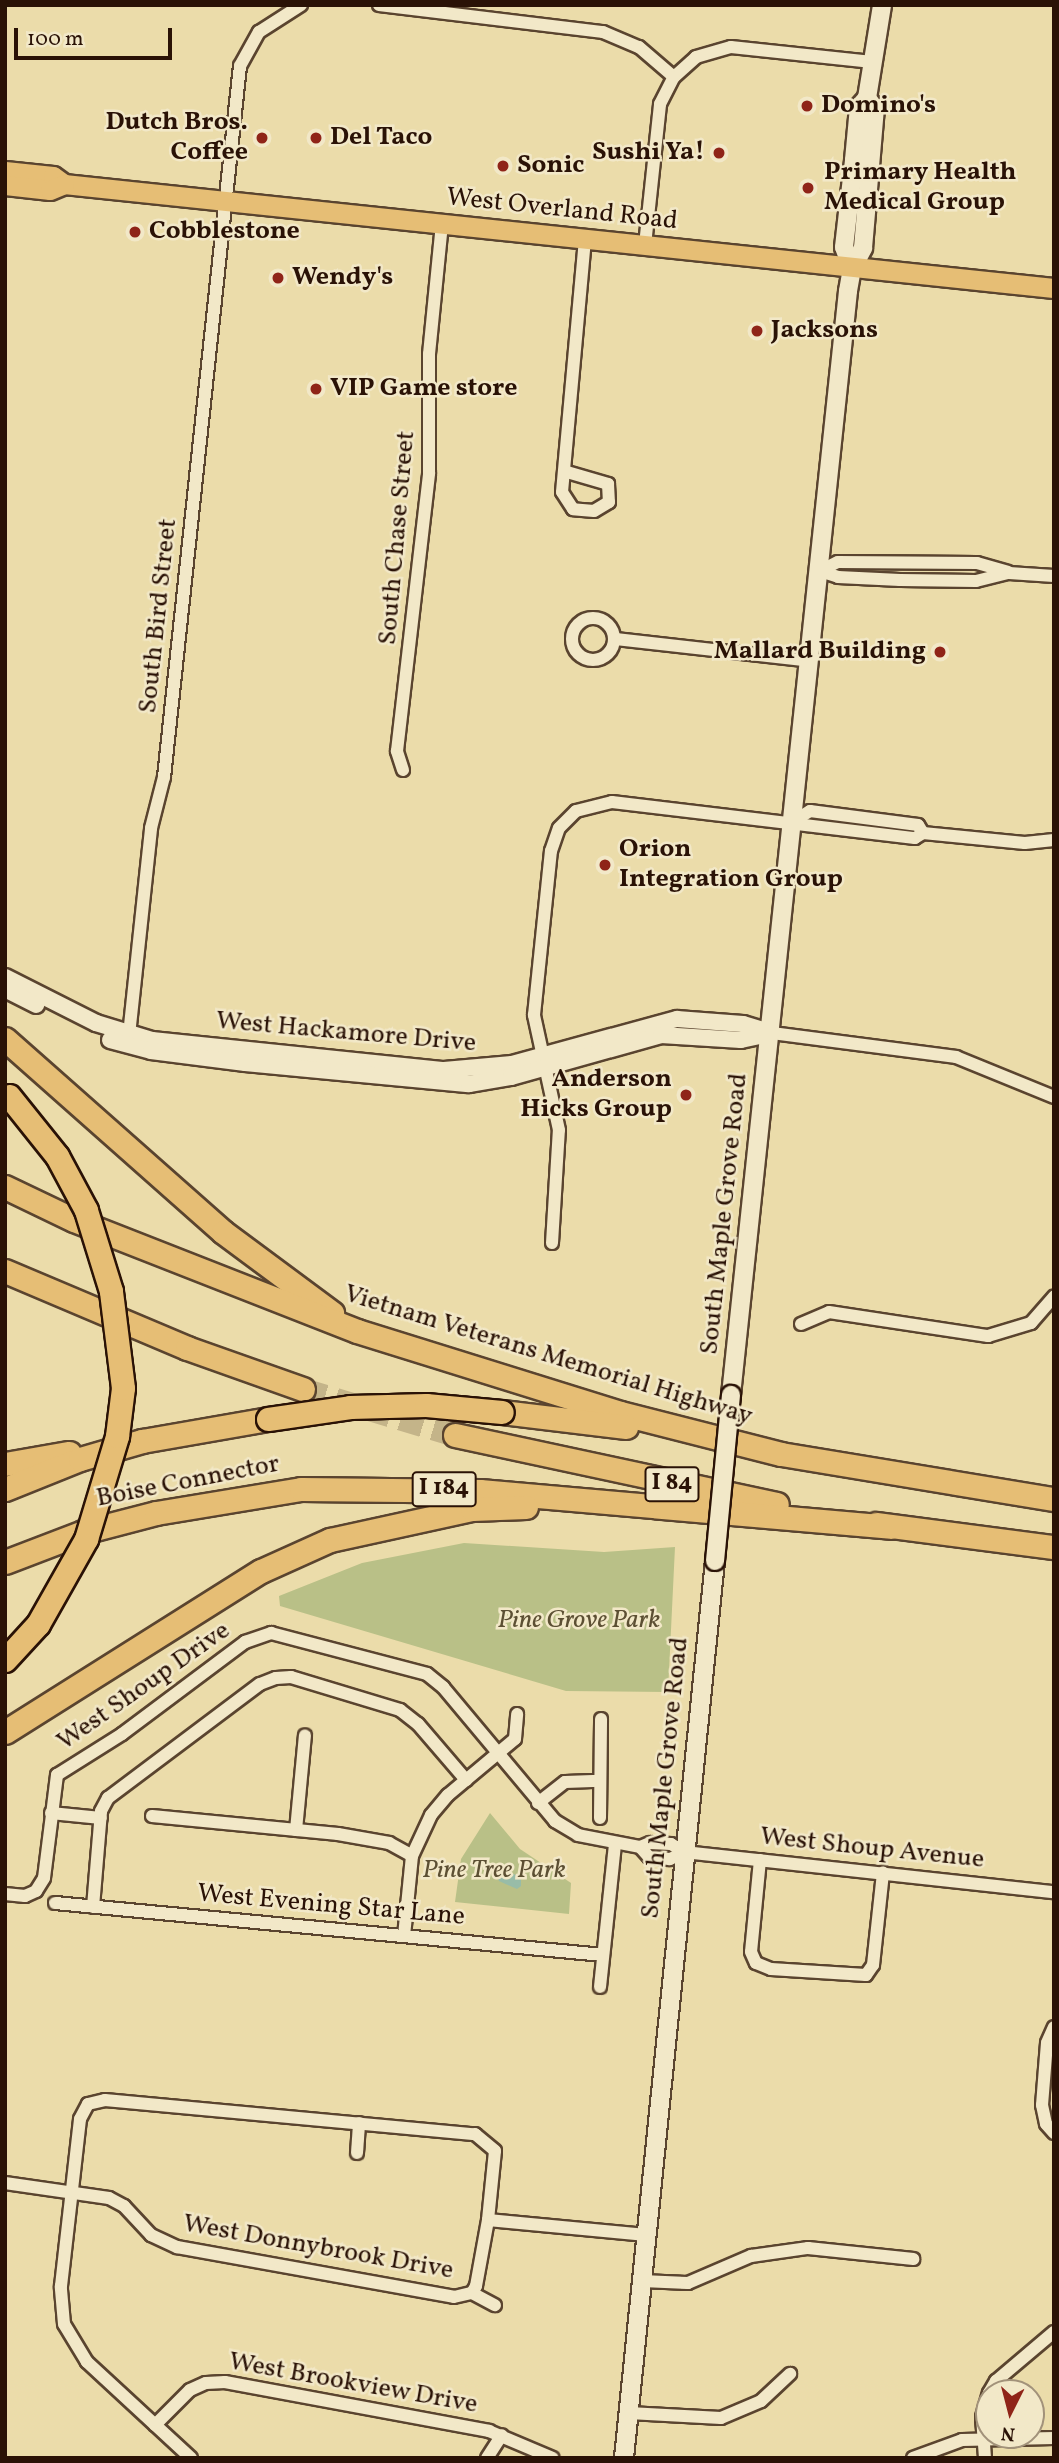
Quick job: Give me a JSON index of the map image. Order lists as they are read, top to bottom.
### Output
{
  "streets": {
    "highway": [
      "Vietnam Veterans Memorial Highway",
      "Boise Connector",
      "I 84",
      "I 184"
    ],
    "main road": ["West Overland Road", "South Maple Grove Road"],
    "street": [
      "South Chase Street",
      "South Bird Street",
      "West Hackamore Drive",
      "West Shoup Drive",
      "West Shoup Avenue",
      "West Evening Star Lane",
      "West Donnybrook Drive",
      "West Brookview Drive"
    ]
  },
  "crossings": [
    ["West Overland Road", "South Chase Street"],
    ["West Overland Road", "South Bird Street"],
    ["West Overland Road", "South Maple Grove Road"],
    ["South Bird Street", "West Hackamore Drive"],
    ["West Hackamore Drive", "South Maple Grove Road"],
    ["South Maple Grove Road", "West Shoup Avenue"],
    ["Vietnam Veterans Memorial Highway", "Boise Connector"],
    ["Boise Connector", "I 84"],
    ["West Shoup Drive", "West Shoup Avenue"]
  ],
  "parks": ["Pine Grove Park", "Pine Tree Park"],
  "places": [
    "Domino's",
    "Dutch Bros. Coffee",
    "Del Taco",
    "Sushi Ya!",
    "Sonic",
    "Primary Health Medical Group",
    "Cobblestone",
    "Wendy's",
    "Jacksons",
    "VIP Game store",
    "Mallard Building",
    "Orion Integration Group",
    "Anderson Hicks Group"
  ],
  "scale_bar": "100 m",
  "north": "bottom"
}
